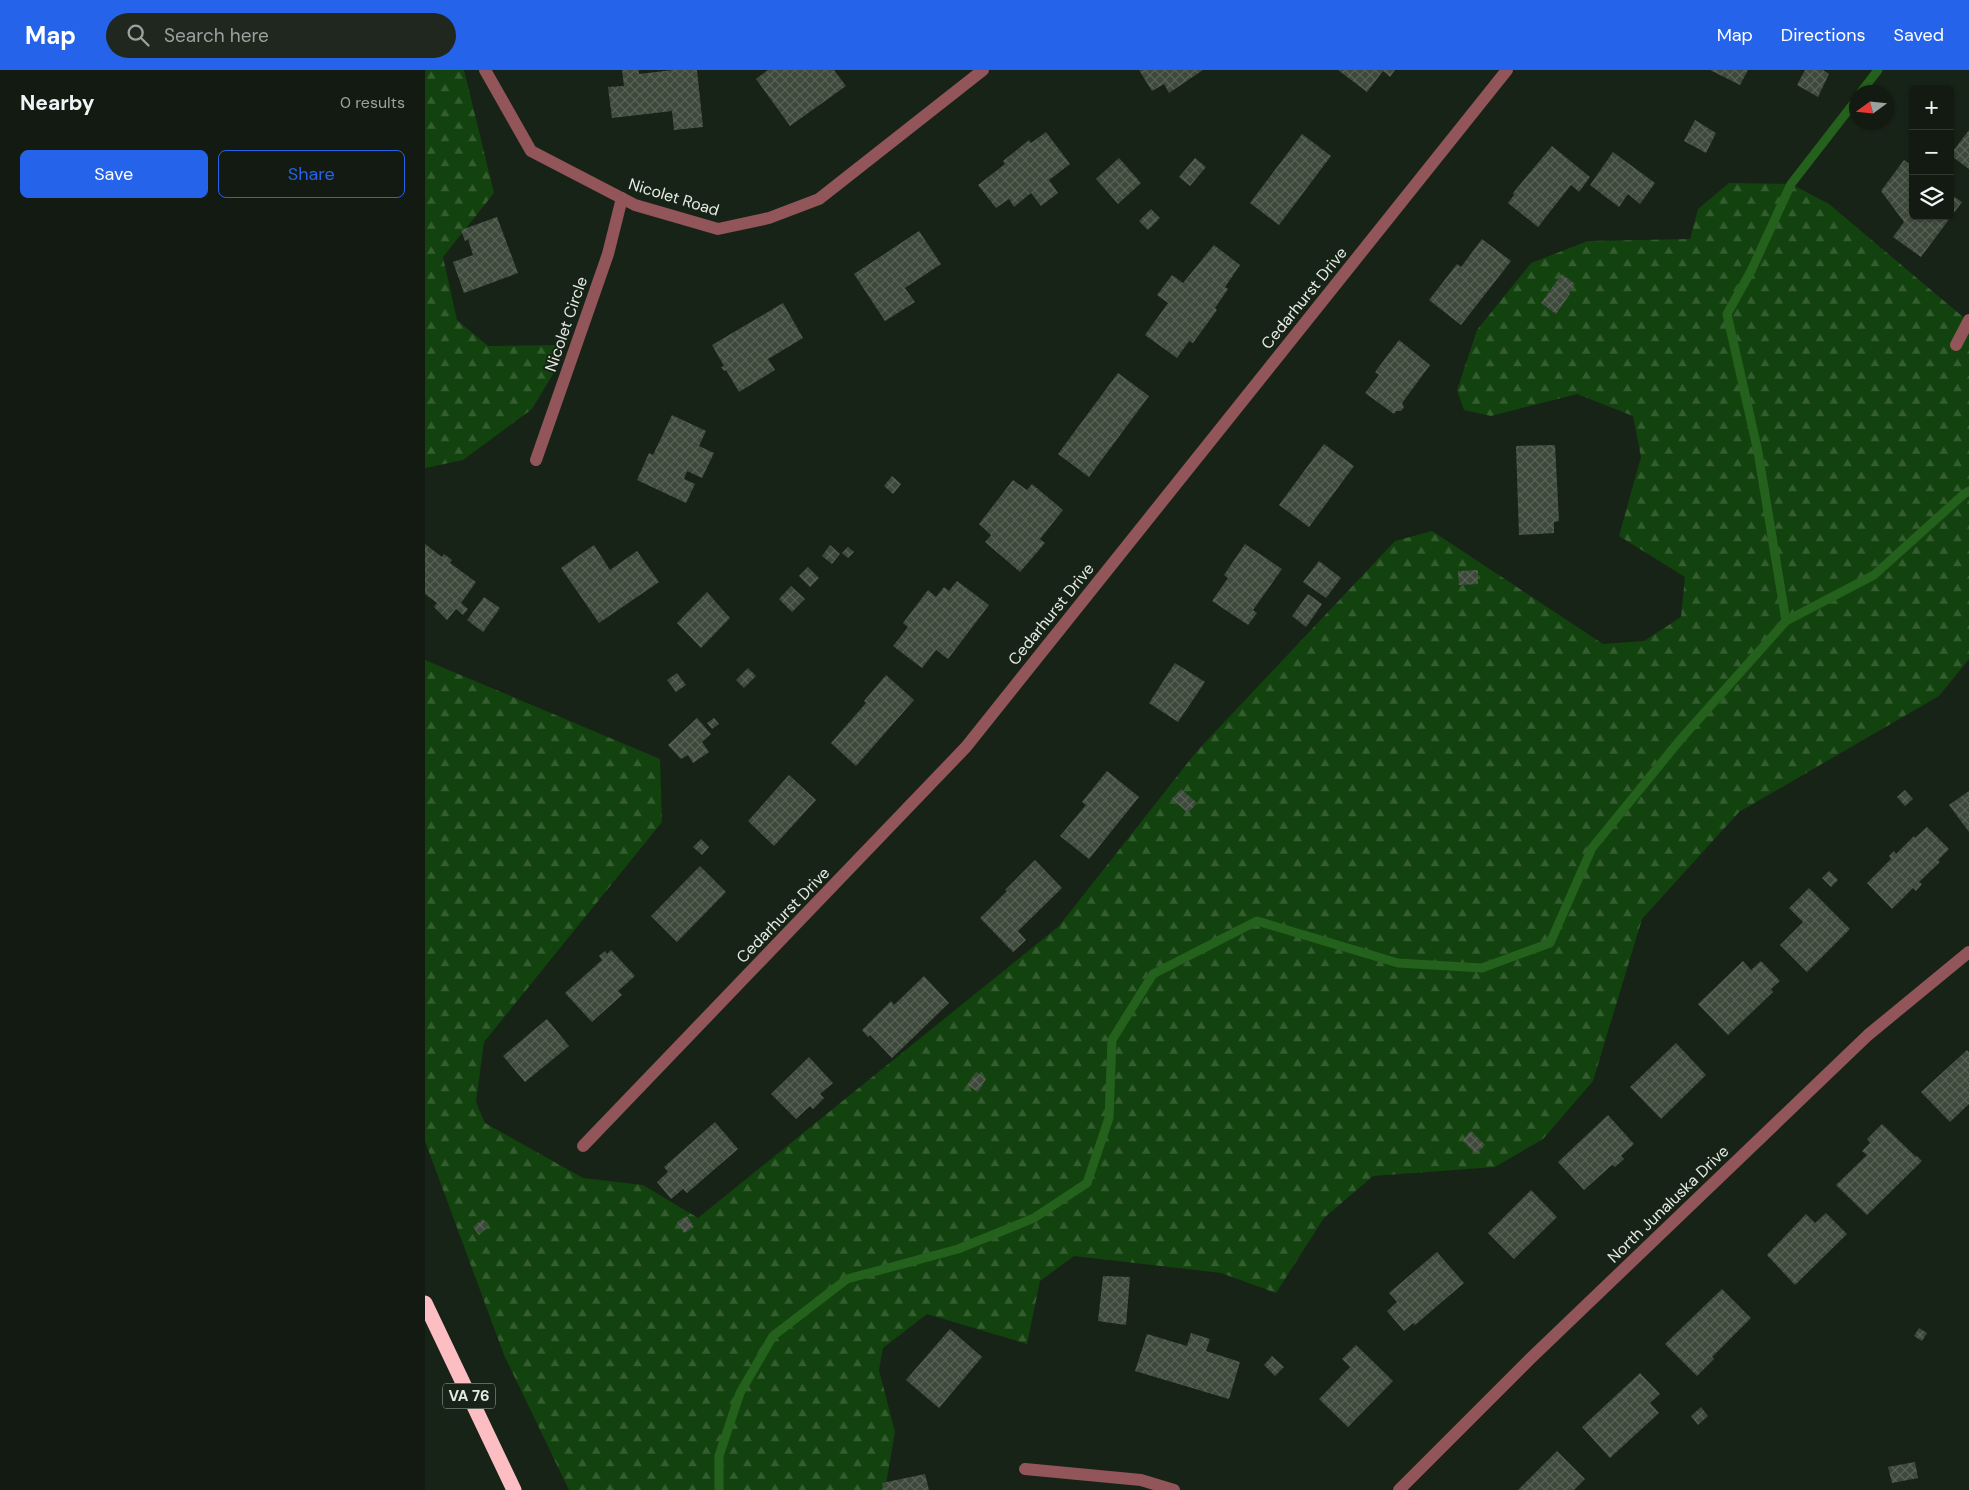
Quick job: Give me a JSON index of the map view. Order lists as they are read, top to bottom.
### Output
{
  "streets": {
    "highway": ["VA 76"],
    "street": [
      "Nicolet Road",
      "Cedarhurst Drive",
      "Nicolet Circle",
      "North Junaluska Drive"
    ]
  },
  "crossings": [
    ["Nicolet Road", "Nicolet Circle"]
  ],
  "north": "left",
  "page": {
    "header": "Map",
    "search": "Search here",
    "nav": ["Map", "Directions", "Saved"],
    "heading": ["Nearby", "0 results"],
    "map_buttons": ["+", "−"],
    "buttons": ["Save", "Share"]
  }
}
